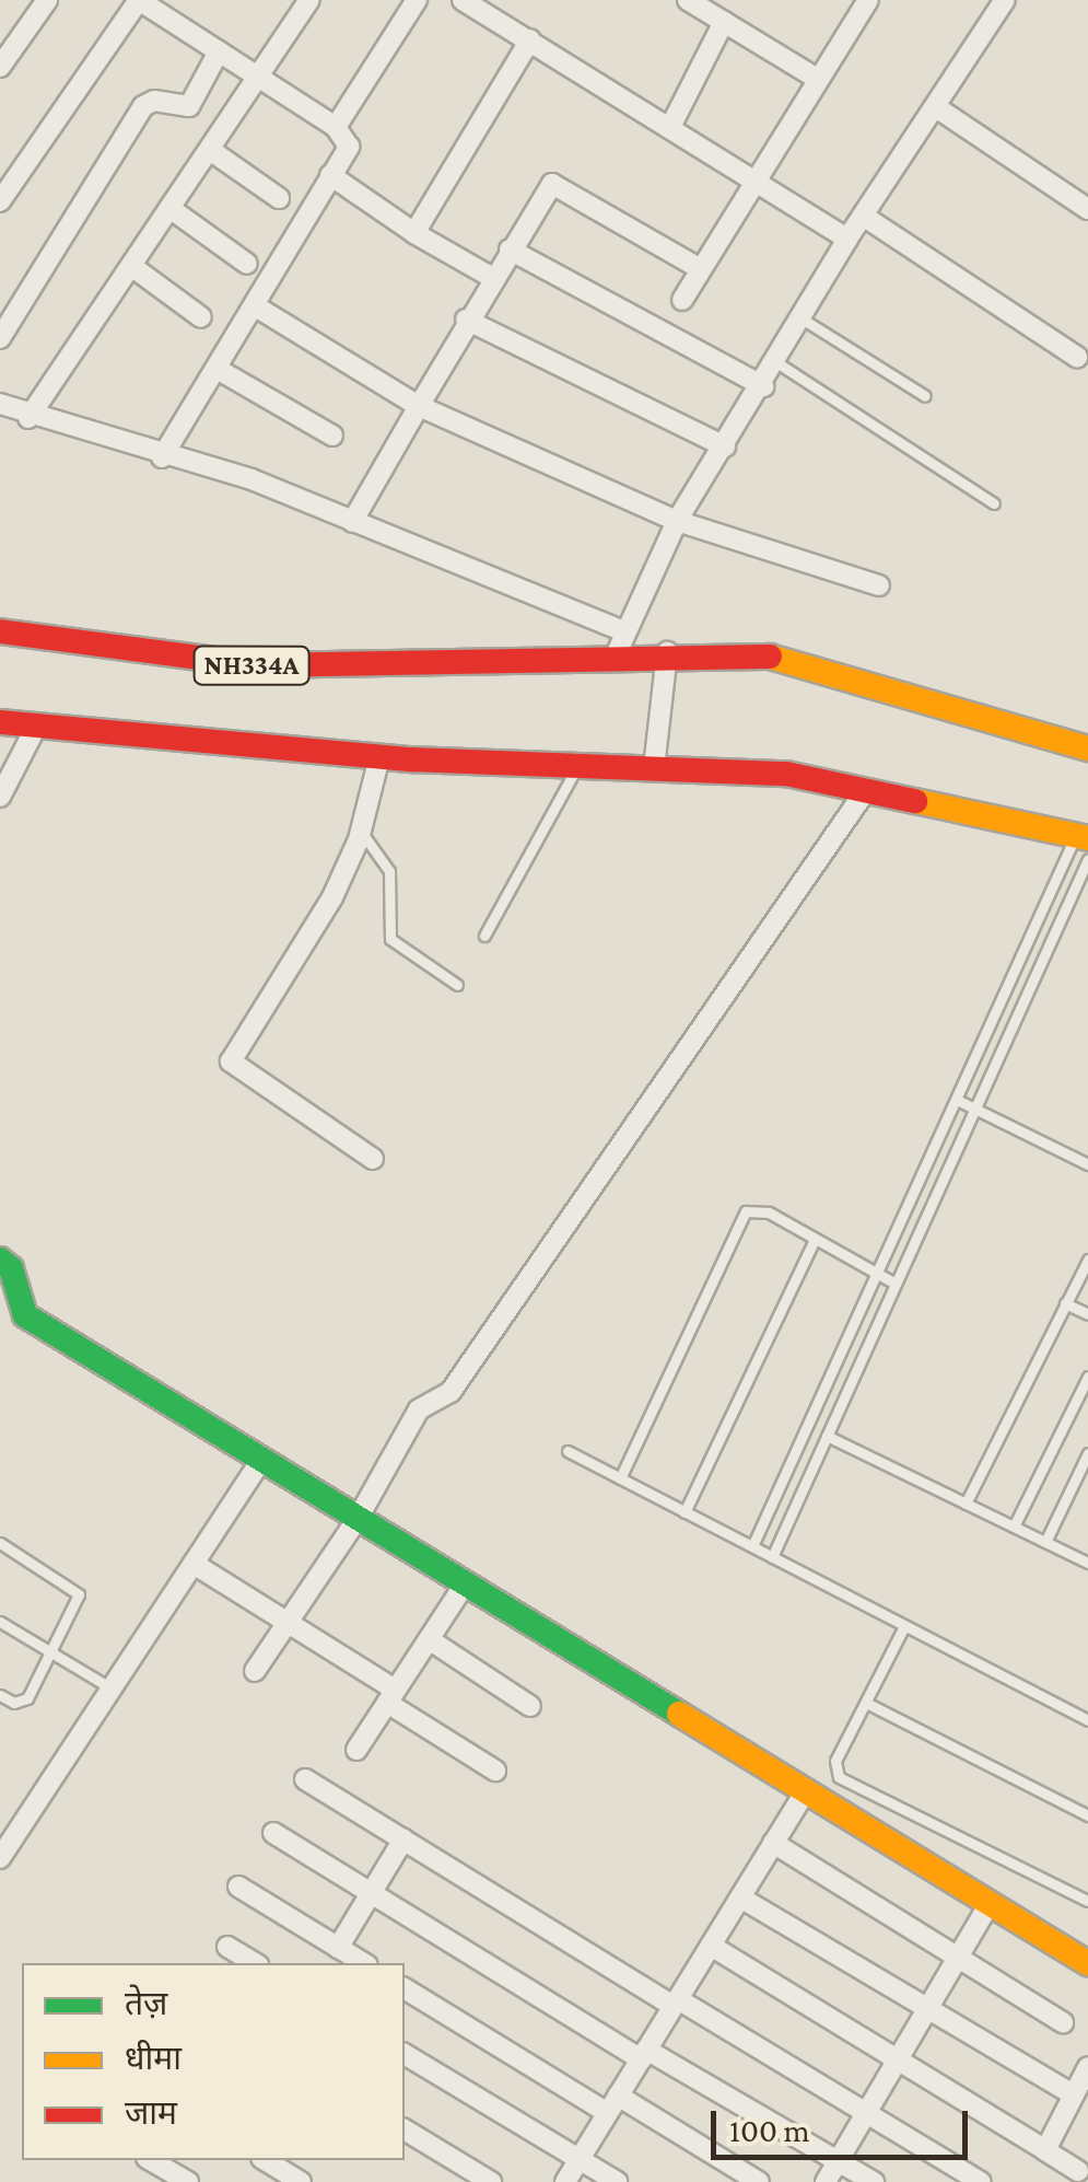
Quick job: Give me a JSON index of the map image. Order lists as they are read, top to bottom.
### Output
{
  "streets": {
    "main road": ["NH334A"]
  },
  "legend": ["तेज़", "धीमा", "जाम"],
  "scale_bar": "100 m"
}
